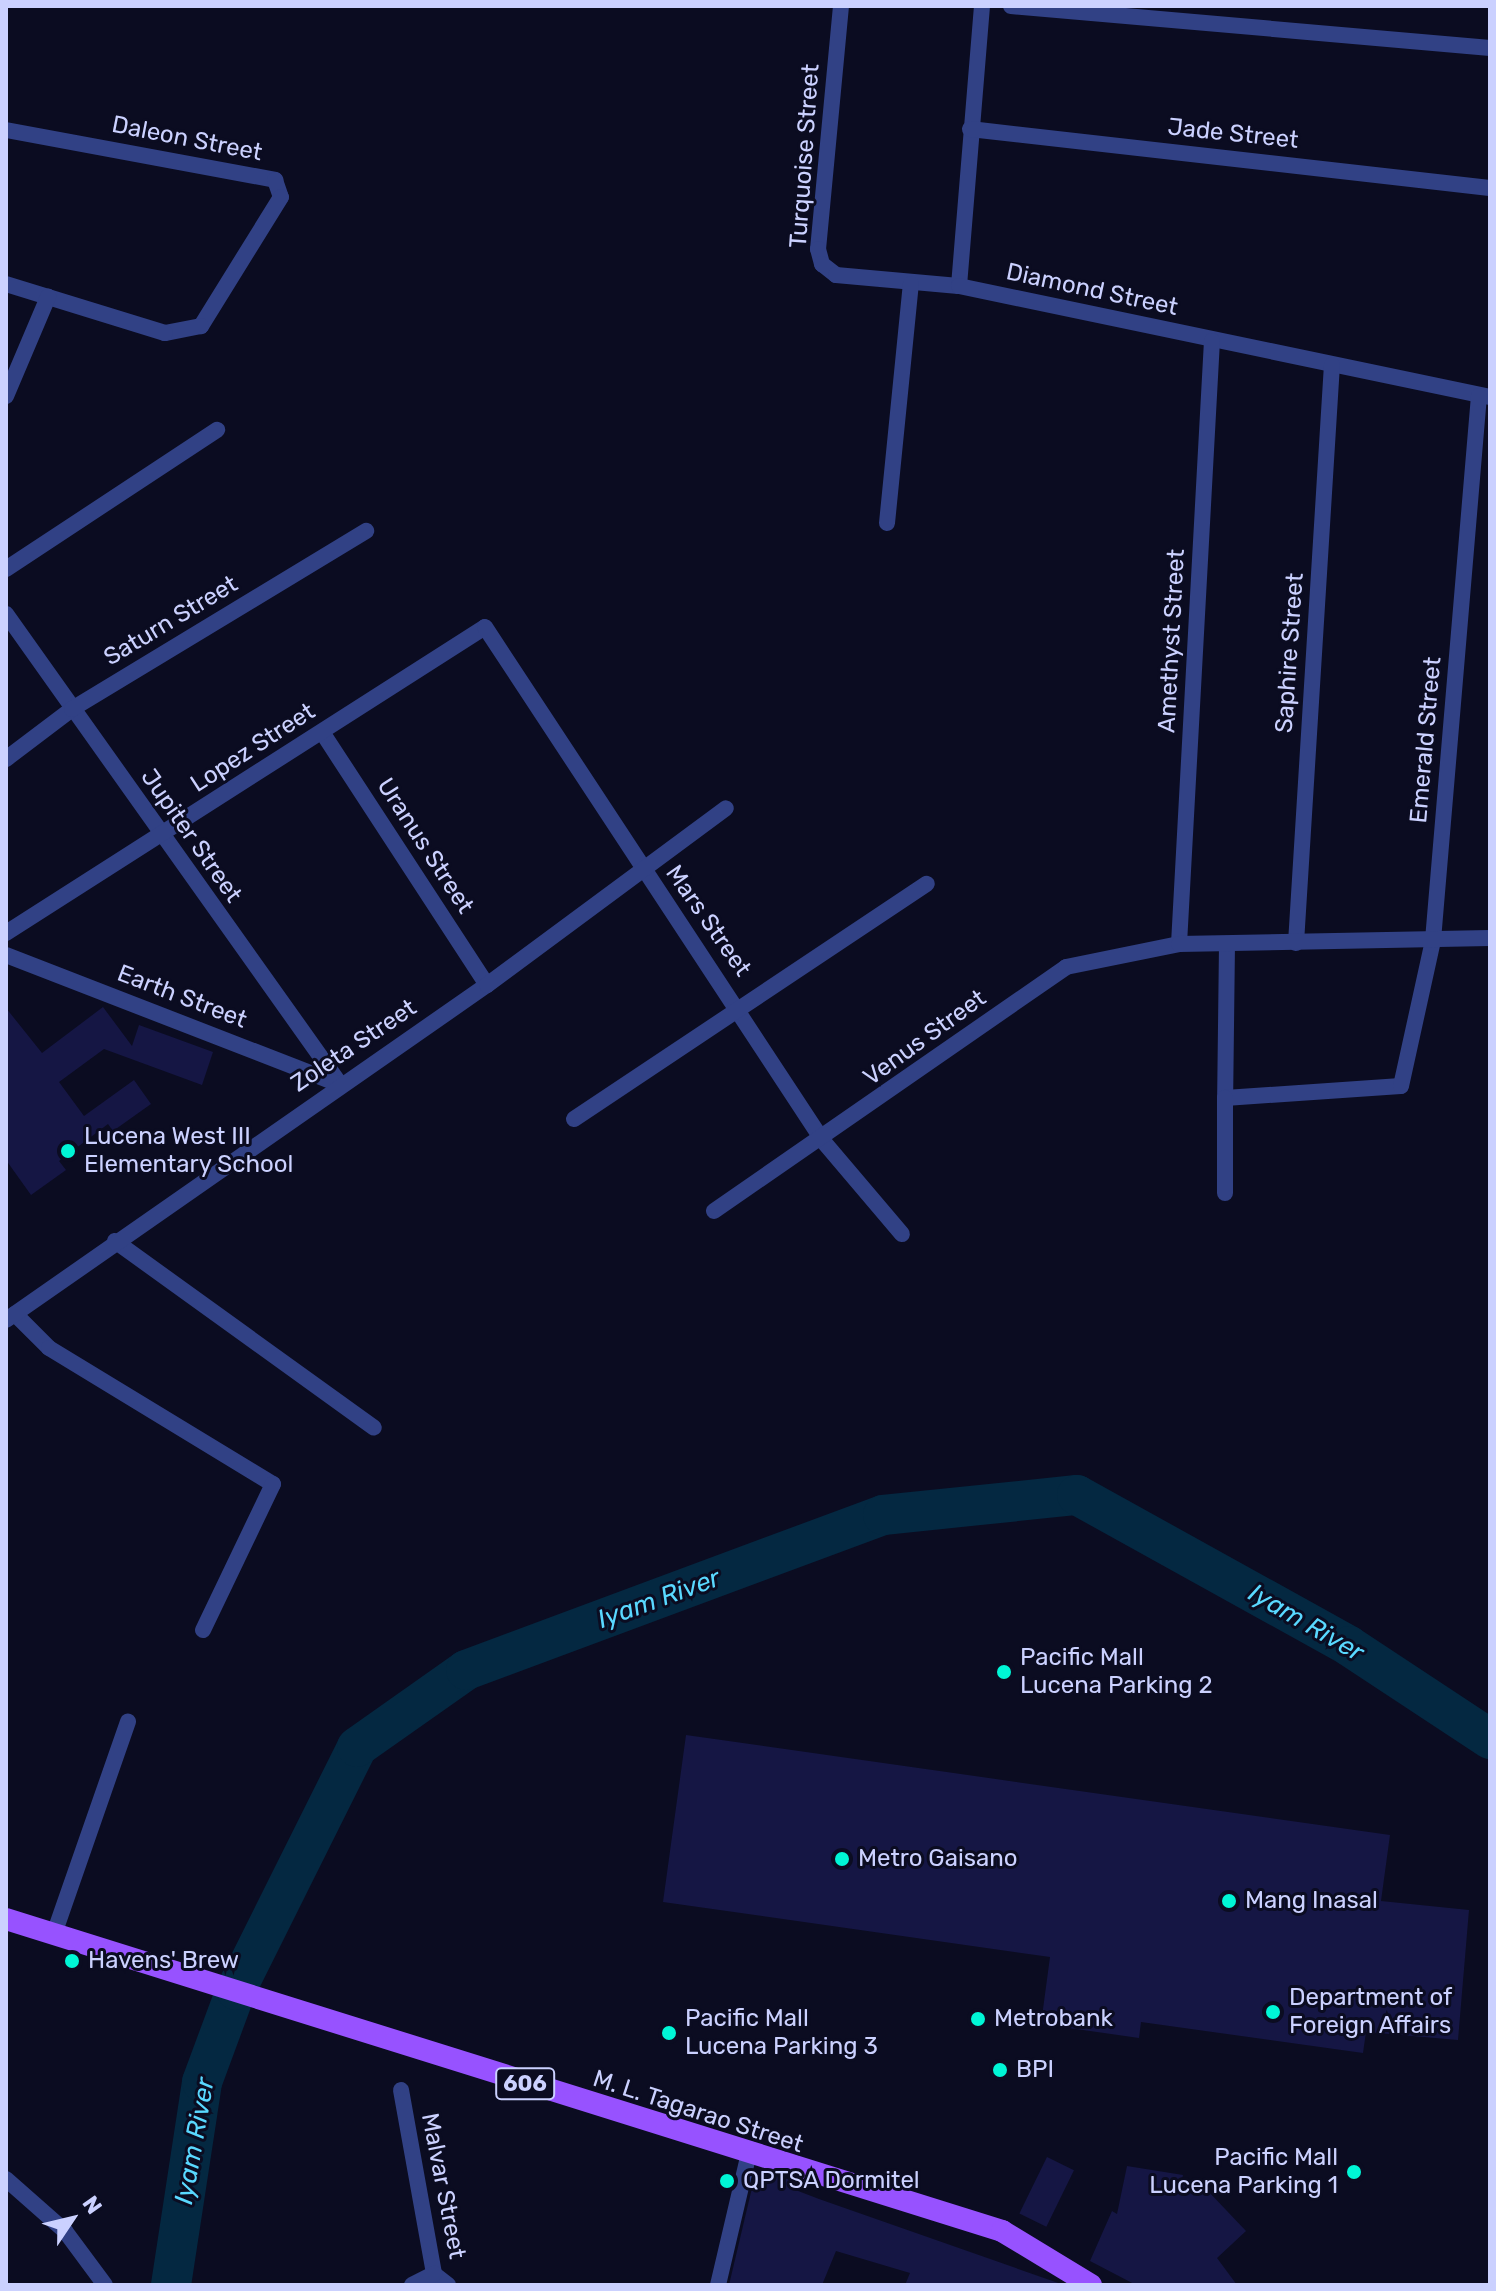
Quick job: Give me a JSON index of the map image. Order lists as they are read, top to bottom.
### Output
{
  "streets": {
    "main road": ["606", "M. L. Tagarao Street"],
    "street": [
      "Jade Street",
      "Daleon Street",
      "Turquoise Street",
      "Diamond Street",
      "Saturn Street",
      "Amethyst Street",
      "Saphire Street",
      "Emerald Street",
      "Lopez Street",
      "Jupiter Street",
      "Uranus Street",
      "Mars Street",
      "Earth Street",
      "Venus Street",
      "Zoleta Street",
      "Malvar Street"
    ]
  },
  "crossings": [
    ["Turquoise Street", "Diamond Street"],
    ["Diamond Street", "Amethyst Street"],
    ["Diamond Street", "Saphire Street"],
    ["Diamond Street", "Emerald Street"],
    ["Saturn Street", "Jupiter Street"],
    ["Amethyst Street", "Venus Street"],
    ["Saphire Street", "Venus Street"],
    ["Emerald Street", "Venus Street"],
    ["Lopez Street", "Jupiter Street"],
    ["Lopez Street", "Uranus Street"],
    ["Lopez Street", "Mars Street"],
    ["Jupiter Street", "Earth Street"],
    ["Jupiter Street", "Zoleta Street"],
    ["Uranus Street", "Zoleta Street"],
    ["Mars Street", "Venus Street"],
    ["Mars Street", "Zoleta Street"],
    ["Earth Street", "Zoleta Street"]
  ],
  "water": ["Iyam River"],
  "places": [
    "Lucena West III Elementary School",
    "Pacific Mall Lucena Parking 2",
    "Metro Gaisano",
    "Mang Inasal",
    "Havens' Brew",
    "Department of Foreign Affairs",
    "Metrobank",
    "Pacific Mall Lucena Parking 3",
    "BPI",
    "Pacific Mall Lucena Parking 1",
    "QPTSA Dormitel"
  ],
  "north": "top right"
}
